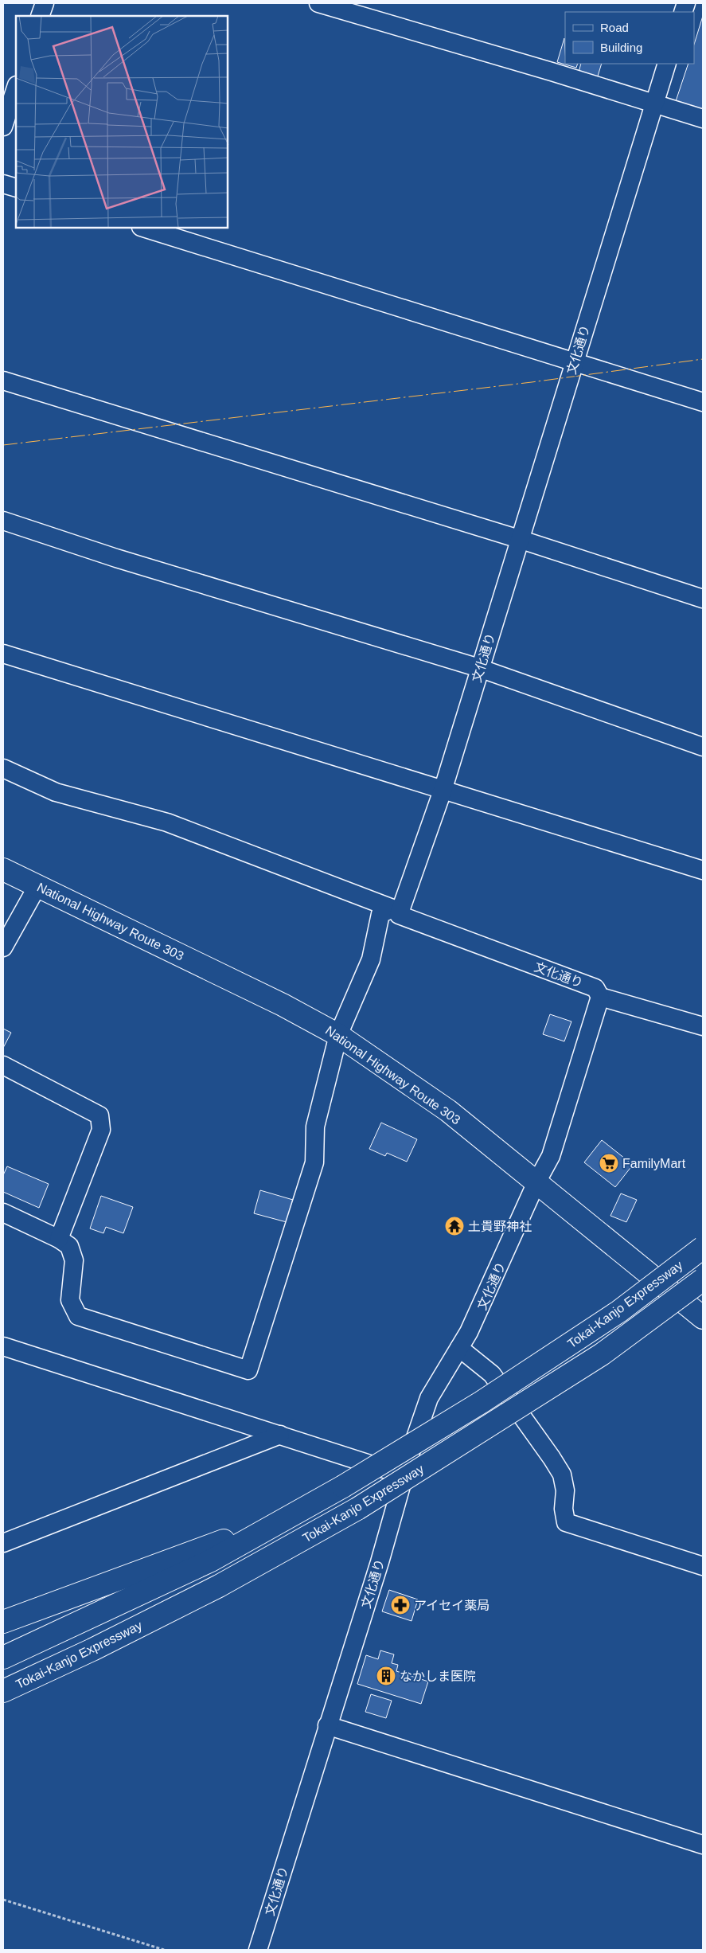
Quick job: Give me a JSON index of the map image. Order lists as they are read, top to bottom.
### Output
{
  "streets": {
    "highway": ["National Highway Route 303", "Tokai-Kanjo Expressway"],
    "street": ["文化通り"]
  },
  "crossings": [
    ["文化通り", "National Highway Route 303"]
  ],
  "places": {
    "supermarket": ["FamilyMart"],
    "temple": ["土貴野神社"],
    "pharmacy": ["アイセイ薬局"],
    "building": ["なかしま医院"]
  },
  "legend": ["Road", "Building"]
}
